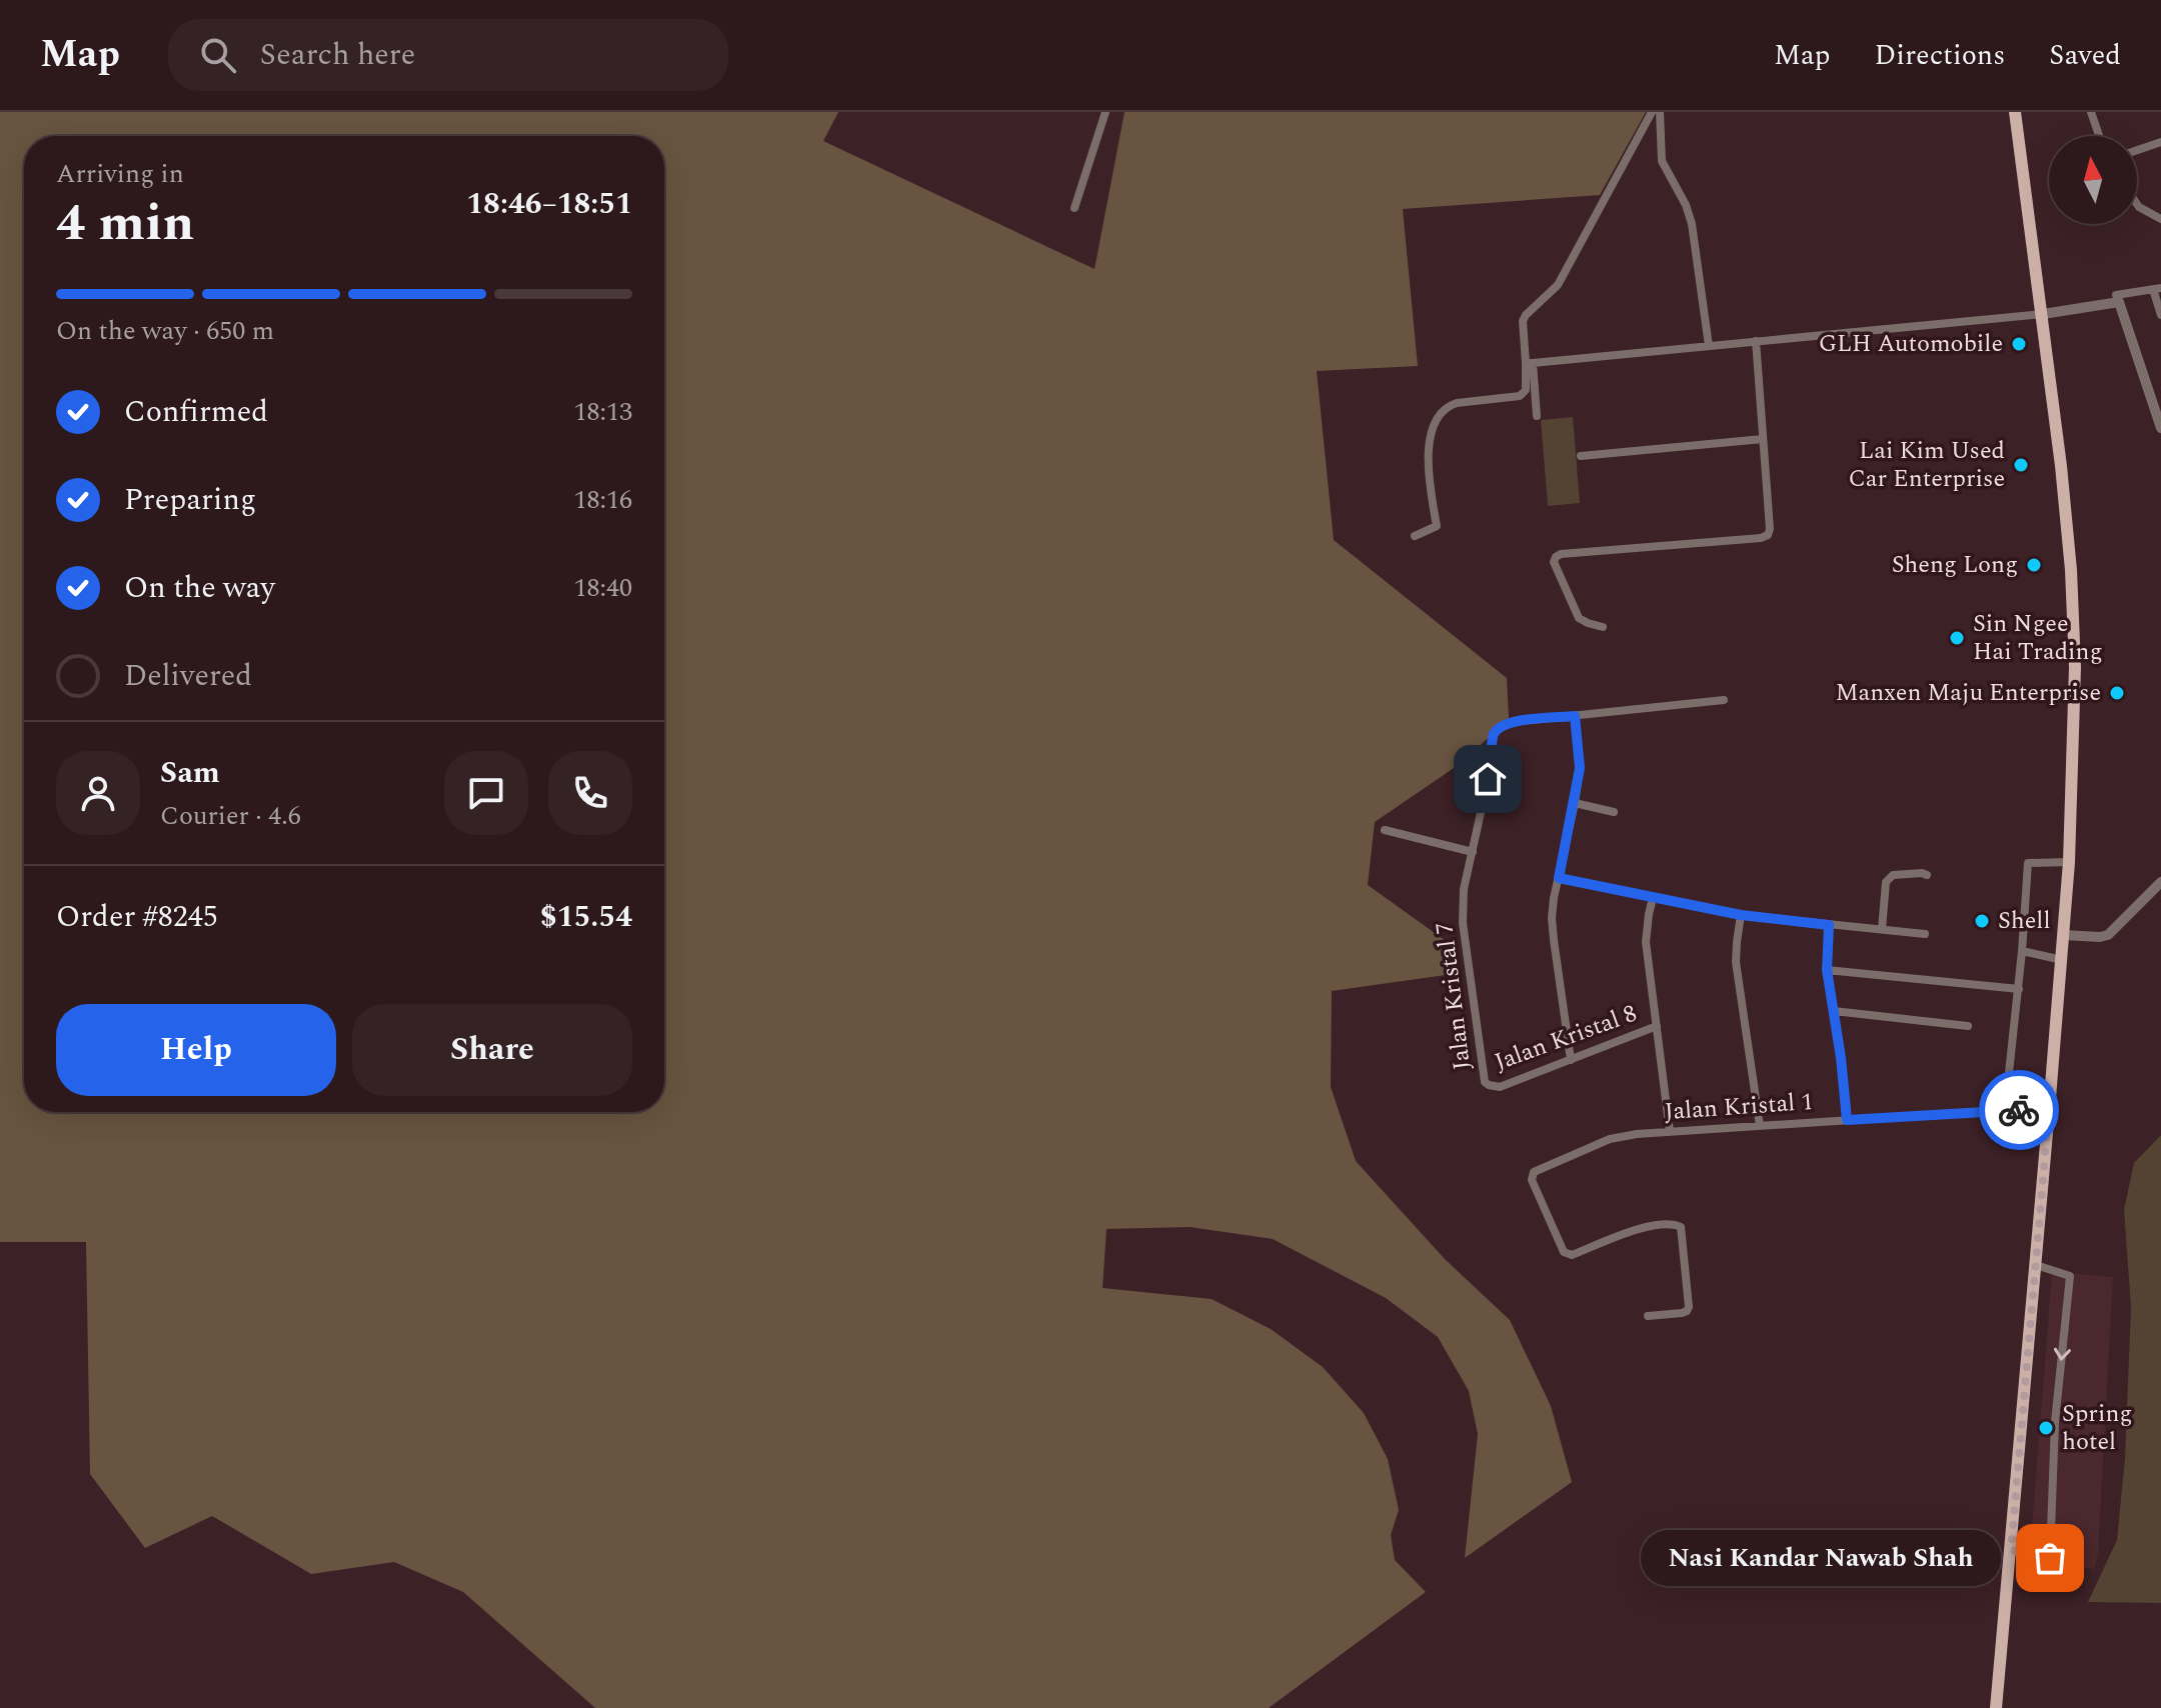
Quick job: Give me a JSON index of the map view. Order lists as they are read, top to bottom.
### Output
{
  "streets": {
    "street": ["Jalan Kristal 7", "Jalan Kristal 8", "Jalan Kristal 1"]
  },
  "crossings": [
    ["Jalan Kristal 7", "Jalan Kristal 8"]
  ],
  "places": [
    "GLH Automobile",
    "Lai Kim Used Car Enterprise",
    "Sheng Long",
    "Sin Ngee Hai Trading",
    "Manxen Maju Enterprise",
    "Shell",
    "Spring hotel",
    "Nasi Kandar Nawab Shah"
  ],
  "north": "top",
  "page": {
    "header": "Map",
    "search": "Search here",
    "nav": ["Map", "Directions", "Saved"],
    "heading": ["4 min", "Arriving in", "18:46–18:51"],
    "panel": [
      "Sam",
      "Courier · 4.6",
      "Order #8245",
      "$15.54"
    ],
    "bar": "On the way · 650 m",
    "list": [
      ["Confirmed", "18:13"],
      ["Preparing", "18:16"],
      ["On the way", "18:40"],
      "Delivered"
    ],
    "buttons": ["Help", "Share"],
    "bubble": "Nasi Kandar Nawab Shah"
  }
}
